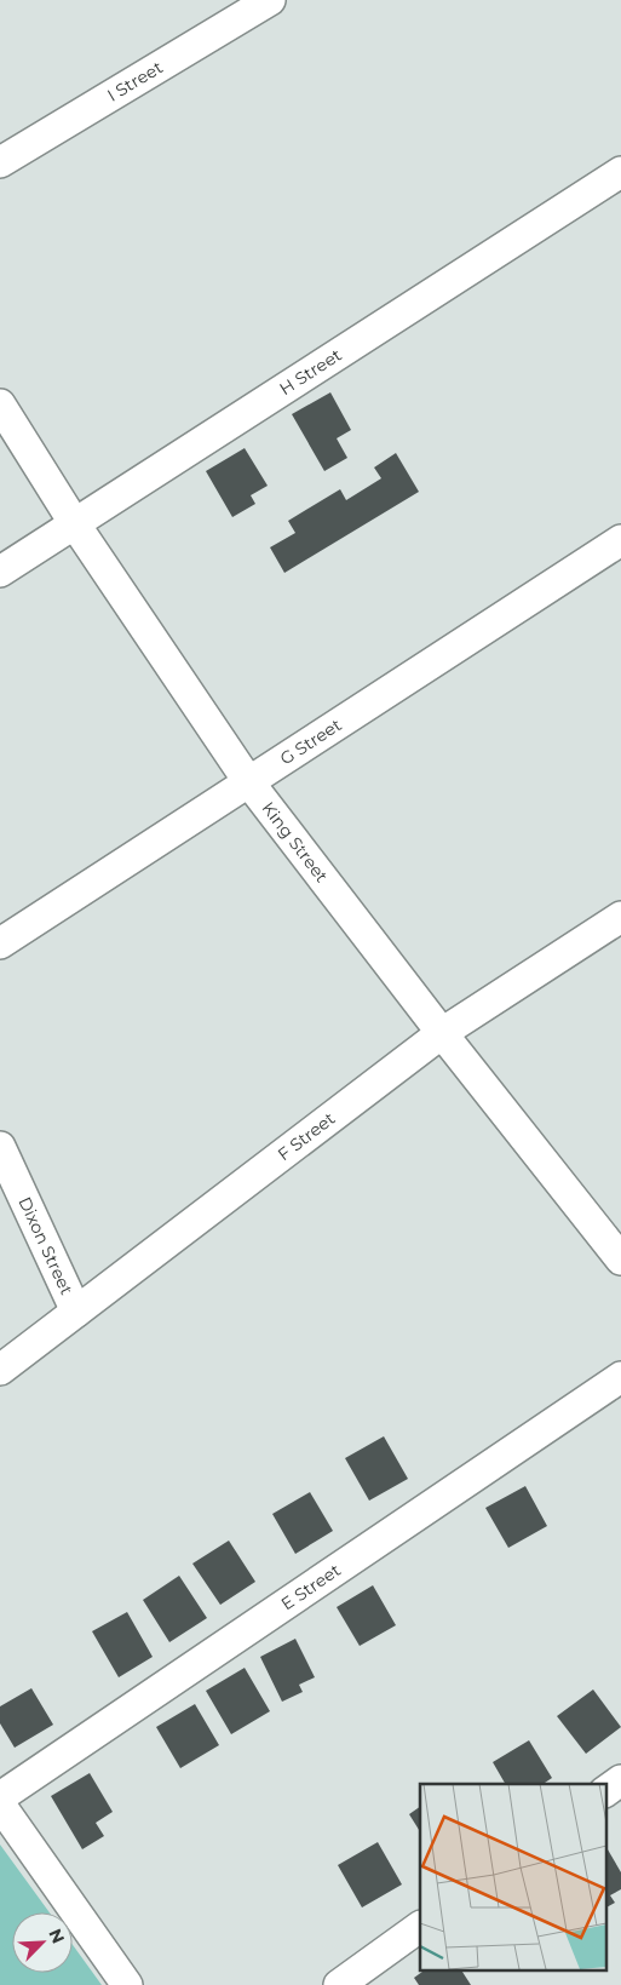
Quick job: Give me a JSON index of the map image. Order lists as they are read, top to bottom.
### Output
{
  "streets": {
    "street": [
      "I Street",
      "H Street",
      "G Street",
      "King Street",
      "F Street",
      "Dixon Street",
      "E Street"
    ]
  },
  "crossings": [
    ["H Street", "King Street"],
    ["G Street", "King Street"],
    ["King Street", "F Street"],
    ["F Street", "Dixon Street"]
  ],
  "north": "top right"
}
